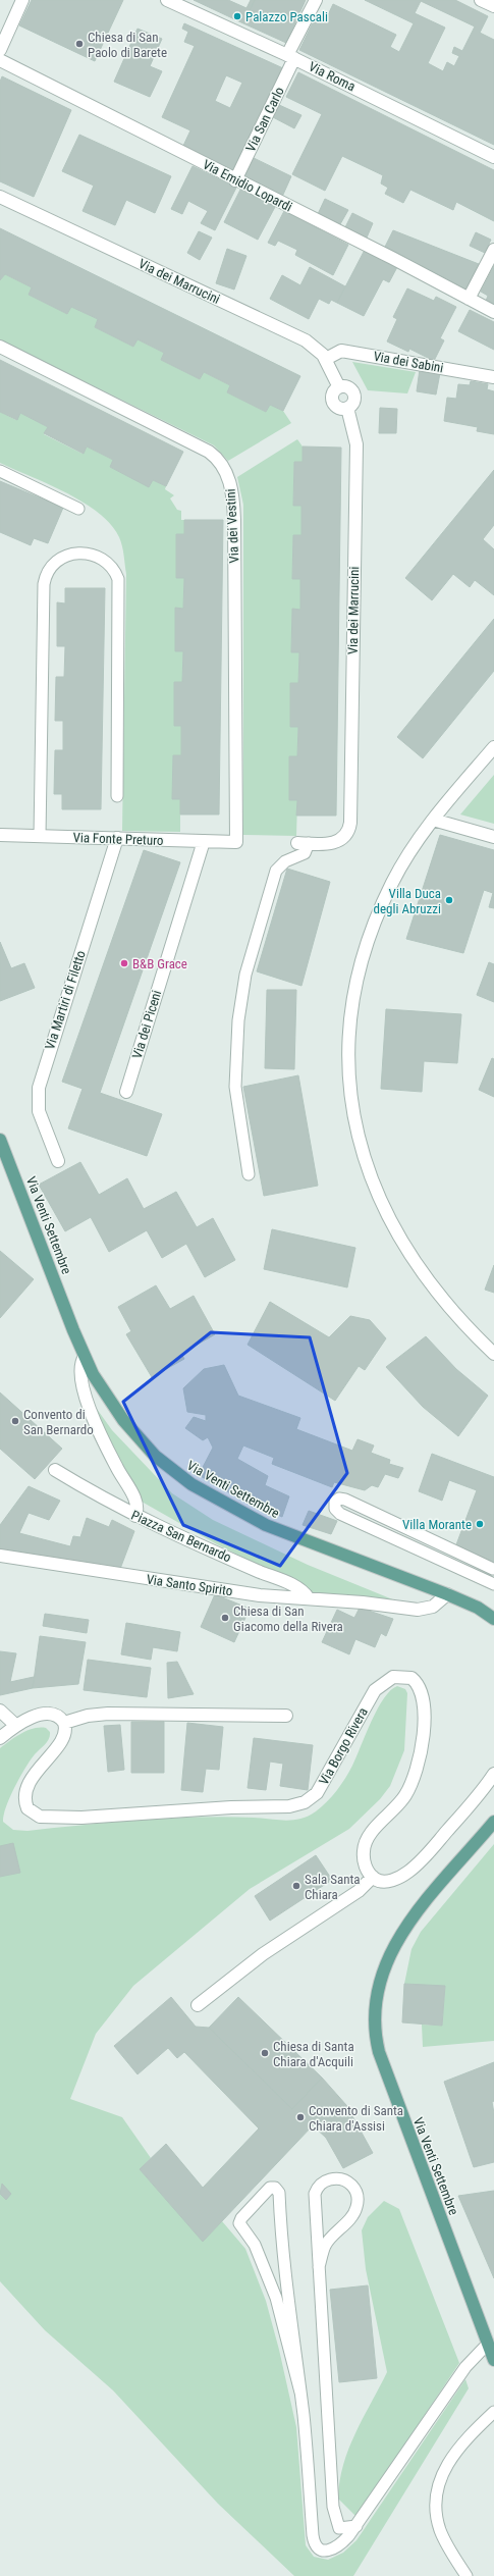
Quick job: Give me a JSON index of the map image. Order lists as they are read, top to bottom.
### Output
{
  "streets": {
    "main road": ["Via Venti Settembre"],
    "street": [
      "Via Roma",
      "Via San Carlo",
      "Via Emidio Lopardi",
      "Via dei Marrucini",
      "Via dei Sabini",
      "Via dei Vestini",
      "Via Fonte Preturo",
      "Via Martiri di Filetto",
      "Via dei Piceni",
      "Piazza San Bernardo",
      "Via Santo Spirito",
      "Via Borgo Rivera"
    ]
  },
  "crossings": [
    ["Via Roma", "Via San Carlo"],
    ["Via San Carlo", "Via Emidio Lopardi"],
    ["Via dei Marrucini", "Via dei Sabini"],
    ["Via dei Vestini", "Via Fonte Preturo"],
    ["Via Fonte Preturo", "Via Martiri di Filetto"],
    ["Via Fonte Preturo", "Via dei Piceni"],
    ["Via Venti Settembre", "Via Santo Spirito"],
    ["Piazza San Bernardo", "Via Santo Spirito"]
  ],
  "places": [
    "Palazzo Pascali",
    "Chiesa di San Paolo di Barete",
    "Villa Duca degli Abruzzi",
    "B&B Grace",
    "Convento di San Bernardo",
    "Villa Morante",
    "Chiesa di San Giacomo della Rivera",
    "Sala Santa Chiara",
    "Chiesa di Santa Chiara d'Acquili",
    "Convento di Santa Chiara d'Assisi"
  ]
}
